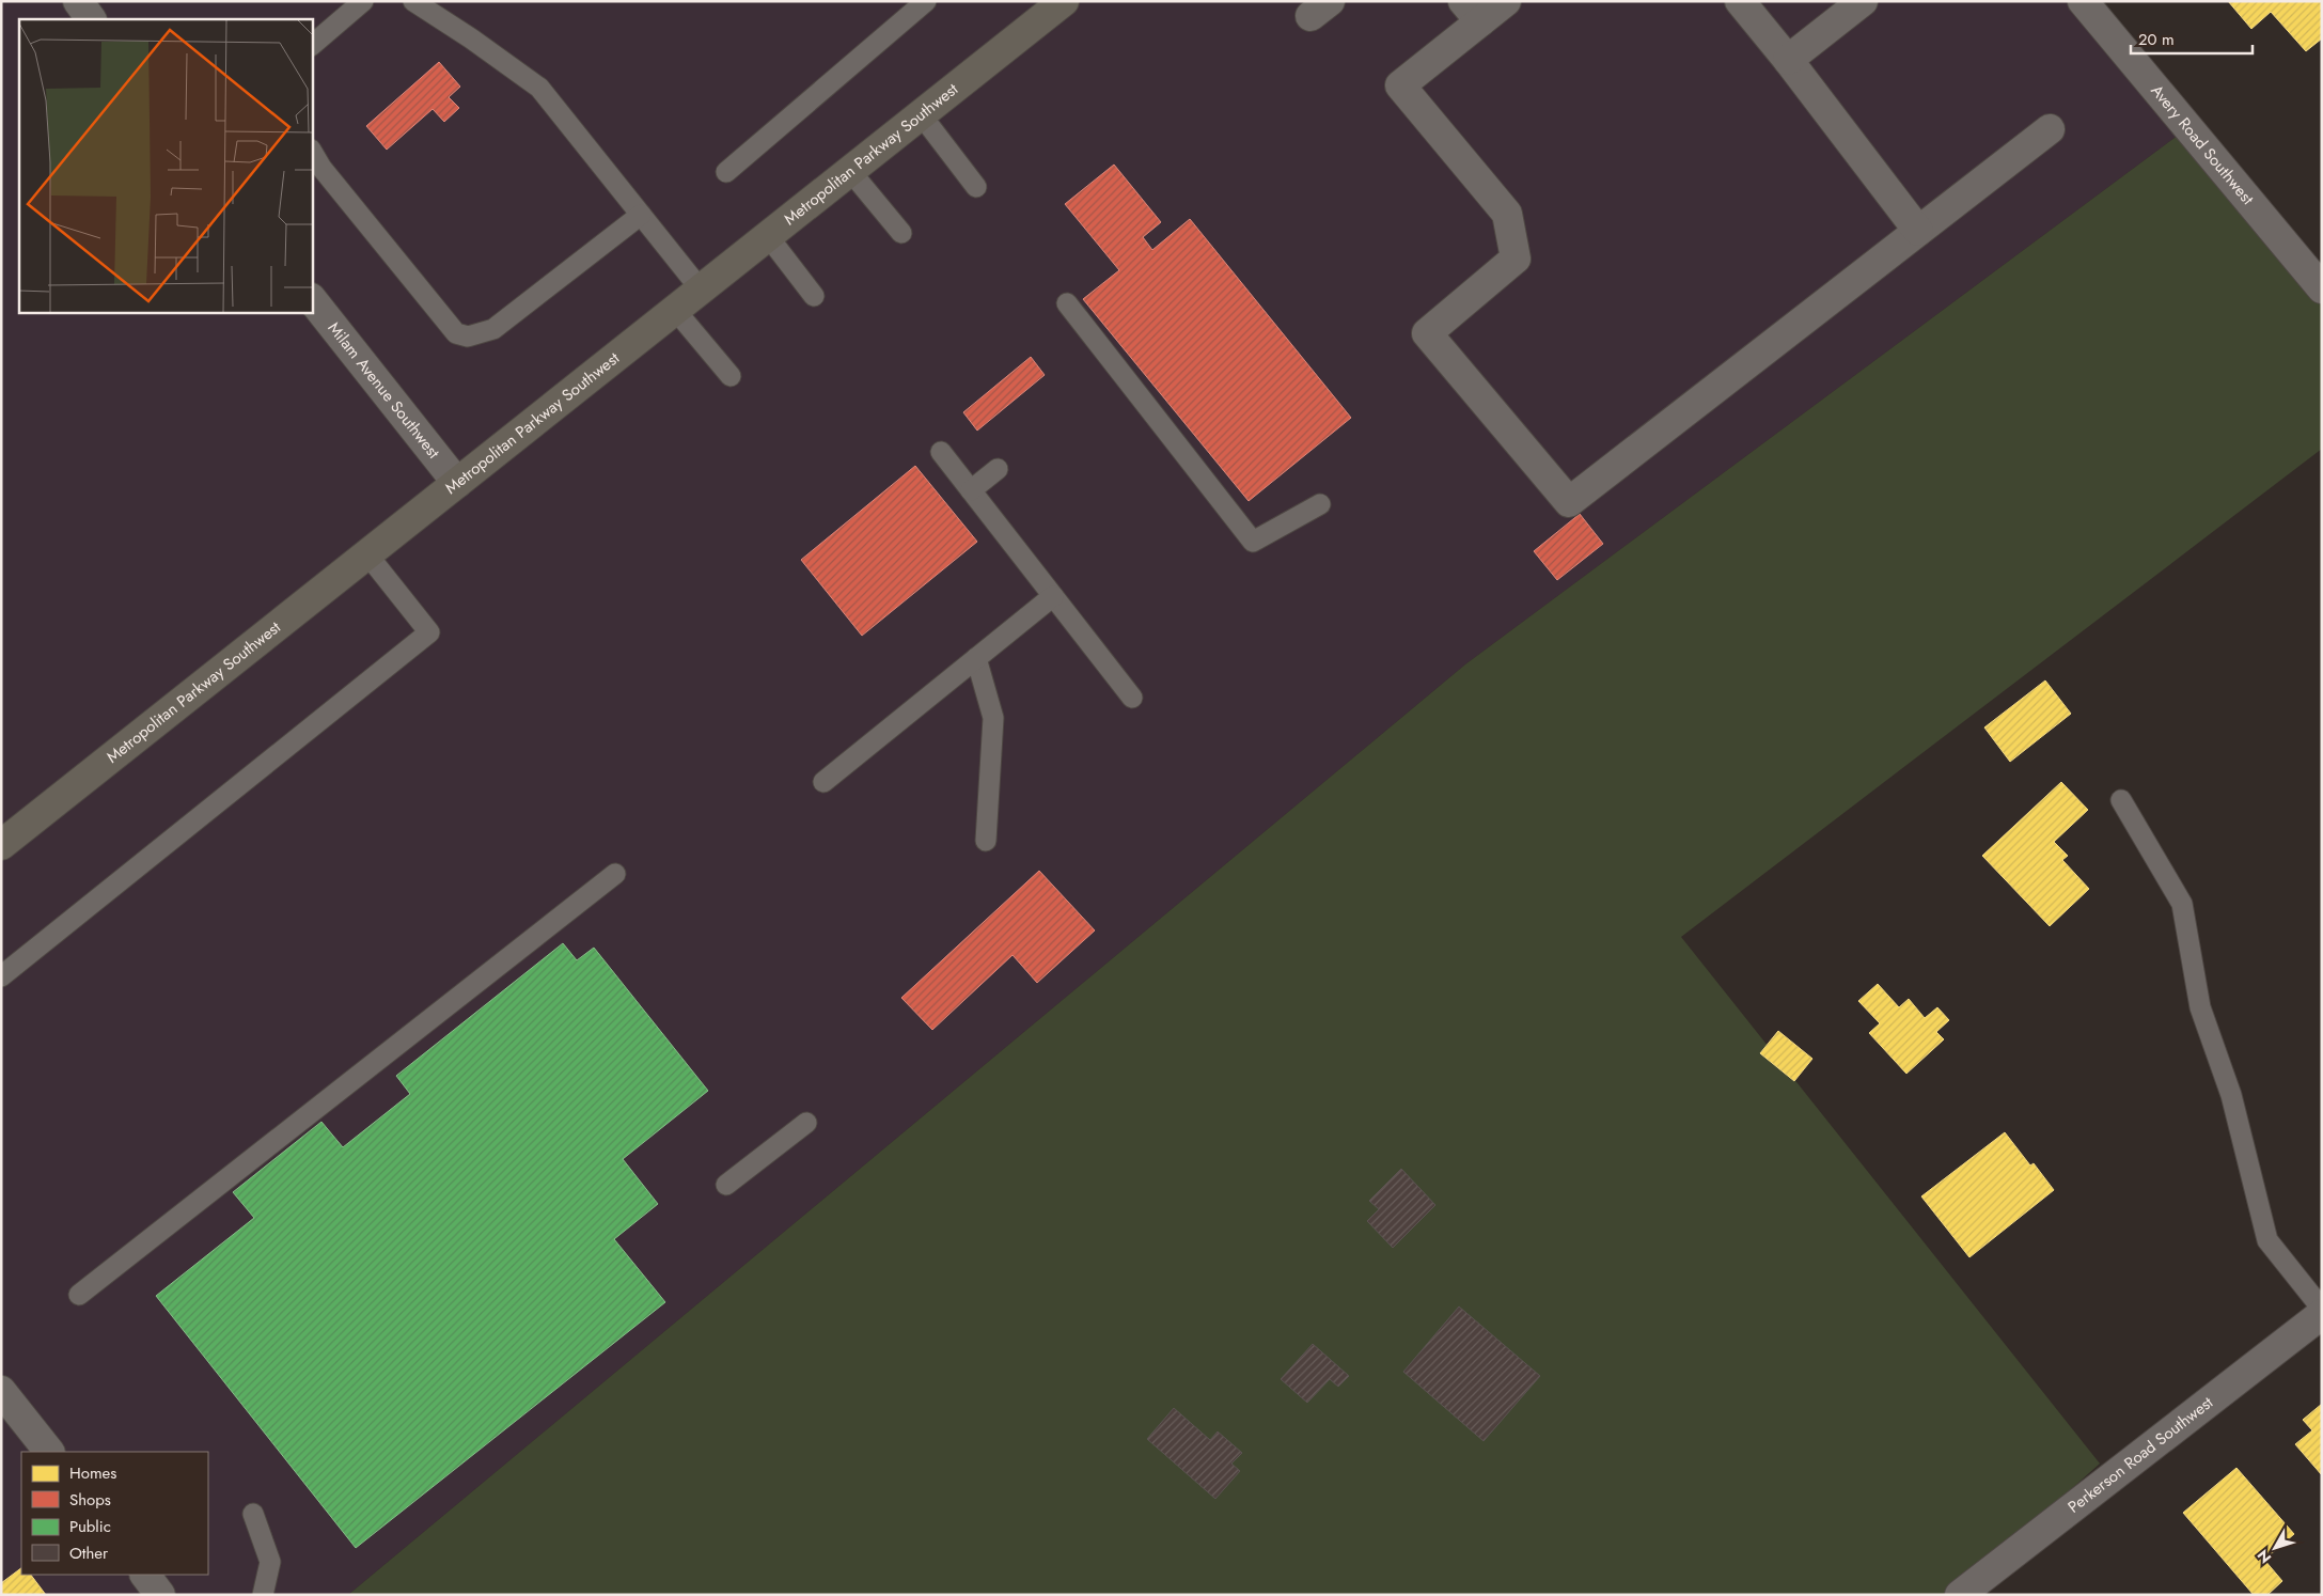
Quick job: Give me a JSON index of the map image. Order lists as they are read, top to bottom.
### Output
{
  "streets": {
    "main road": ["Metropolitan Parkway Southwest"],
    "street": ["Avery Road Southwest", "Milam Avenue Southwest", "Perkerson Road Southwest"]
  },
  "crossings": [
    ["Metropolitan Parkway Southwest", "Milam Avenue Southwest"]
  ],
  "legend": [
    "Homes",
    "Shops",
    "Public",
    "Other"
  ],
  "scale_bar": "20 m",
  "north": "bottom left"
}
